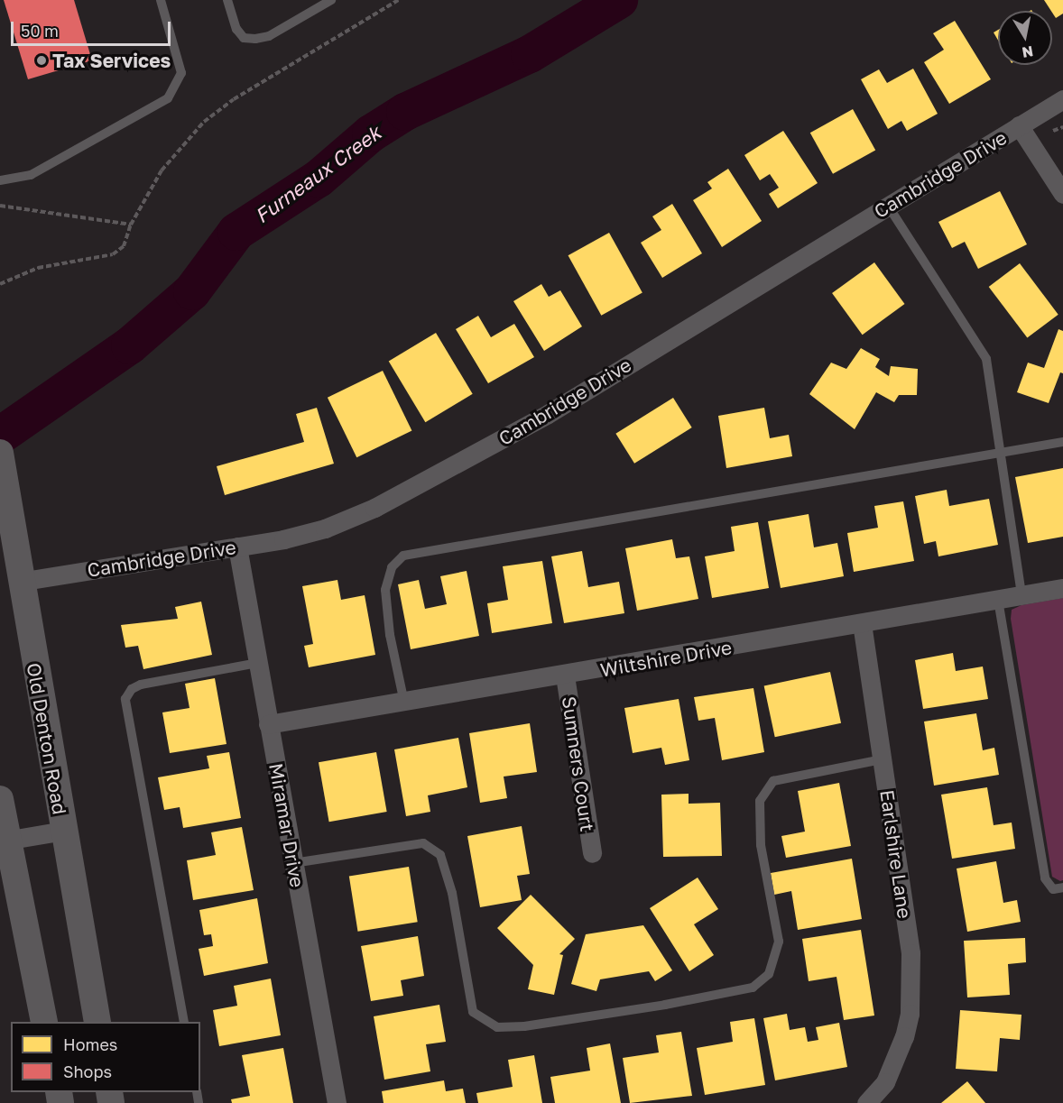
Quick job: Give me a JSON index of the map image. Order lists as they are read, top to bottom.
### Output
{
  "streets": {
    "main road": ["Old Denton Road"],
    "street": [
      "Cambridge Drive",
      "Wiltshire Drive",
      "Sumners Court",
      "Miramar Drive",
      "Earlshire Lane"
    ]
  },
  "crossings": [
    ["Cambridge Drive", "Old Denton Road"],
    ["Cambridge Drive", "Miramar Drive"],
    ["Wiltshire Drive", "Sumners Court"],
    ["Wiltshire Drive", "Miramar Drive"],
    ["Wiltshire Drive", "Earlshire Lane"]
  ],
  "water": ["Furneaux Creek"],
  "places": ["Tax Services"],
  "legend": ["Homes", "Shops"],
  "scale_bar": "50 m",
  "north": "bottom"
}
